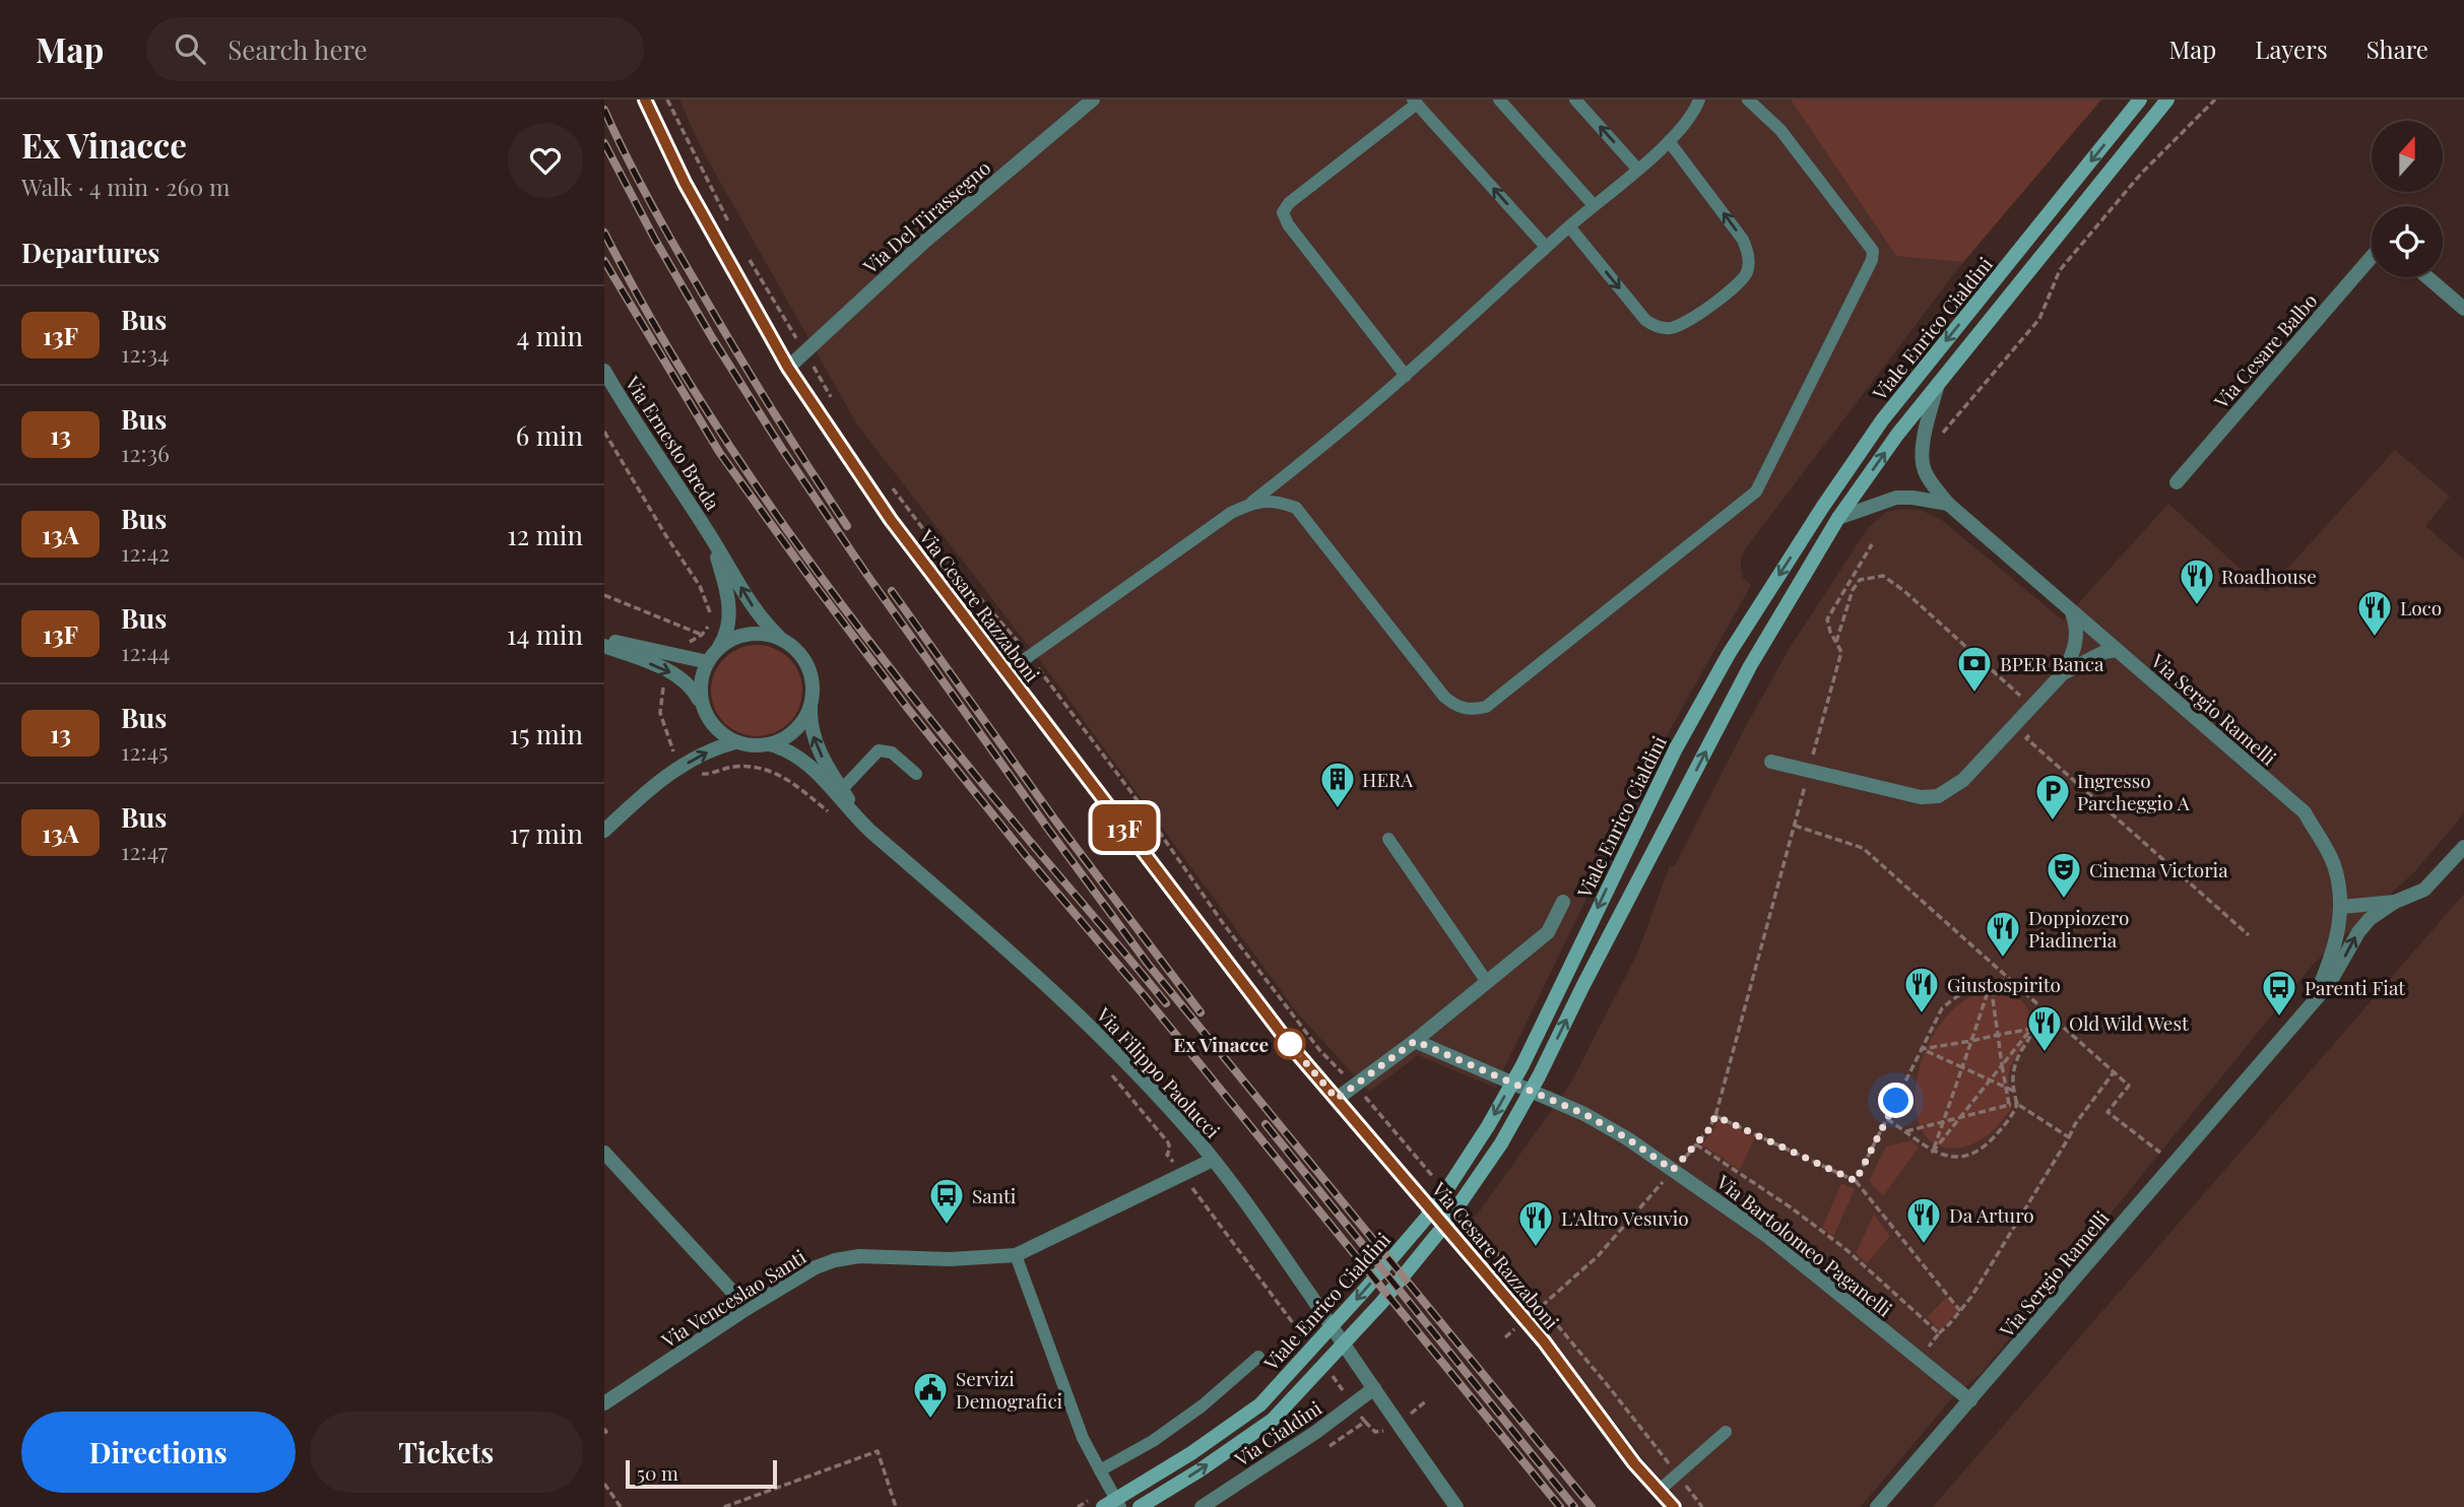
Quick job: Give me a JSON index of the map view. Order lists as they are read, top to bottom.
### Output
{
  "streets": {
    "main road": ["Viale Enrico Cialdini"],
    "street": [
      "Via Del Tirassegno",
      "Via Cesare Balbo",
      "Via Ernesto Breda",
      "Via Cesare Razzaboni",
      "Via Sergio Ramelli",
      "Via Filippo Paolucci",
      "Via Bartolomeo Paganelli",
      "Via Venceslao Santi",
      "Via Cialdini"
    ]
  },
  "crossings": [
    ["Via Del Tirassegno", "Via Cesare Razzaboni"],
    ["Viale Enrico Cialdini", "Via Sergio Ramelli"],
    ["Via Ernesto Breda", "Via Filippo Paolucci"],
    ["Via Sergio Ramelli", "Via Bartolomeo Paganelli"],
    ["Via Filippo Paolucci", "Via Venceslao Santi"],
    ["Via Filippo Paolucci", "Via Cialdini"]
  ],
  "places": {
    "restaurant": [
      "Roadhouse",
      "Loco",
      "Doppiozero Piadineria",
      "Giustospirito",
      "Old Wild West",
      "Da Arturo",
      "L'Altro Vesuvio"
    ],
    "bank": ["BPER Banca"],
    "building": ["HERA"],
    "parking": ["Ingresso Parcheggio A"],
    "theatre": ["Cinema Victoria"],
    "bus stop": ["Parenti Fiat", "Santi"],
    "other": ["Ex Vinacce"],
    "public building": ["Servizi Demografici"]
  },
  "lines": ["bus line 13F"],
  "scale_bar": "50 m",
  "north": "top",
  "page": {
    "header": "Map",
    "search": "Search here",
    "nav": ["Map", "Layers", "Share"],
    "heading": [
      ["Ex Vinacce", "Walk · 4 min · 260 m"],
      "Departures"
    ],
    "on_map": "13F",
    "list": [
      {
        "mark": "13F",
        "name": "Bus",
        "note": "12:34",
        "value": "4 min"
      },
      {
        "mark": "13",
        "name": "Bus",
        "note": "12:36",
        "value": "6 min"
      },
      {
        "mark": "13A",
        "name": "Bus",
        "note": "12:42",
        "value": "12 min"
      },
      {
        "mark": "13F",
        "name": "Bus",
        "note": "12:44",
        "value": "14 min"
      },
      {
        "mark": "13",
        "name": "Bus",
        "note": "12:45",
        "value": "15 min"
      },
      {
        "mark": "13A",
        "name": "Bus",
        "note": "12:47",
        "value": "17 min"
      }
    ],
    "buttons": ["Directions", "Tickets"],
    "scale": "50 m"
  }
}
